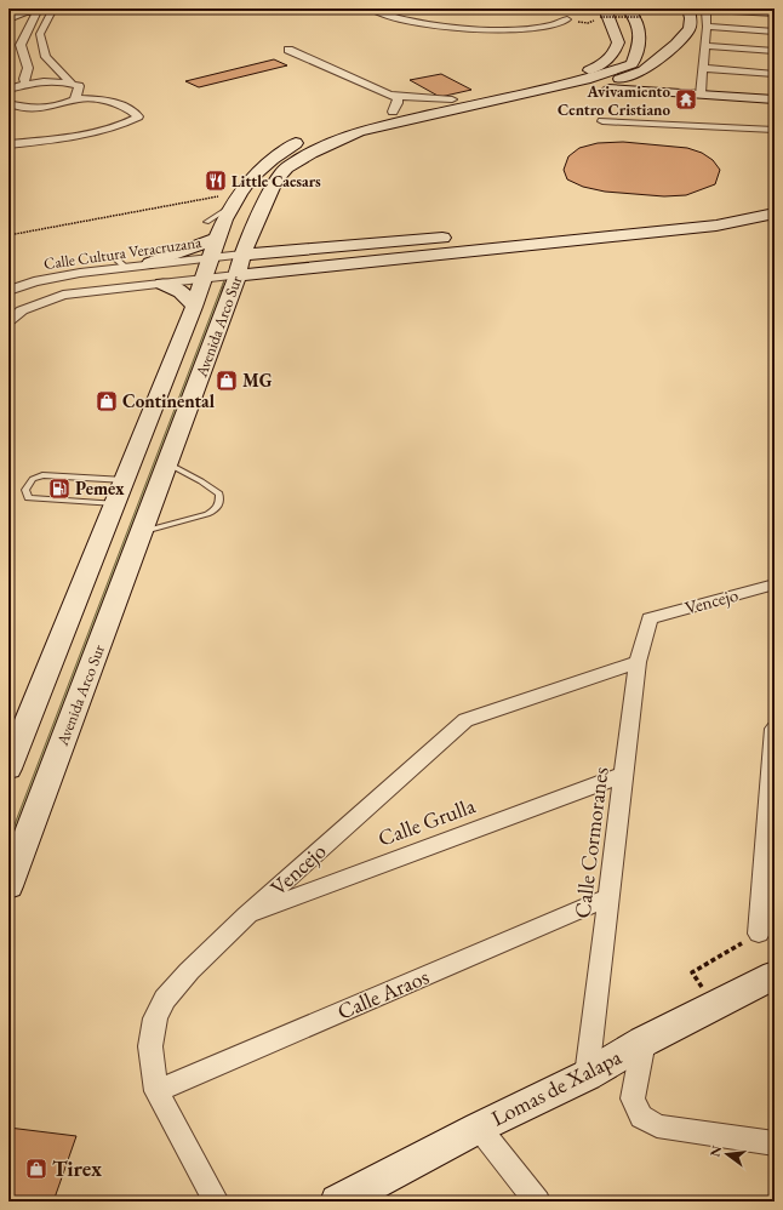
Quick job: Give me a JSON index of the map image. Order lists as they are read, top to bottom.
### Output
{
  "streets": {
    "main road": ["Avenida Arco Sur", "Lomas de Xalapa"],
    "street": [
      "Calle Cultura Veracruzana",
      "Vencejo",
      "Calle Grulla",
      "Calle Cormoranes",
      "Calle Araos"
    ]
  },
  "crossings": [
    ["Calle Cultura Veracruzana", "Avenida Arco Sur"],
    ["Vencejo", "Calle Grulla"],
    ["Vencejo", "Calle Cormoranes"],
    ["Vencejo", "Calle Araos"],
    ["Calle Grulla", "Calle Cormoranes"],
    ["Calle Cormoranes", "Calle Araos"],
    ["Calle Cormoranes", "Lomas de Xalapa"]
  ],
  "places": {
    "temple": ["Avivamiento Centro Cristiano"],
    "restaurant": ["Little Caesars"],
    "shop": ["MG", "Continental", "Tirex"],
    "fuel station": ["Pemex"]
  },
  "north": "left"
}
